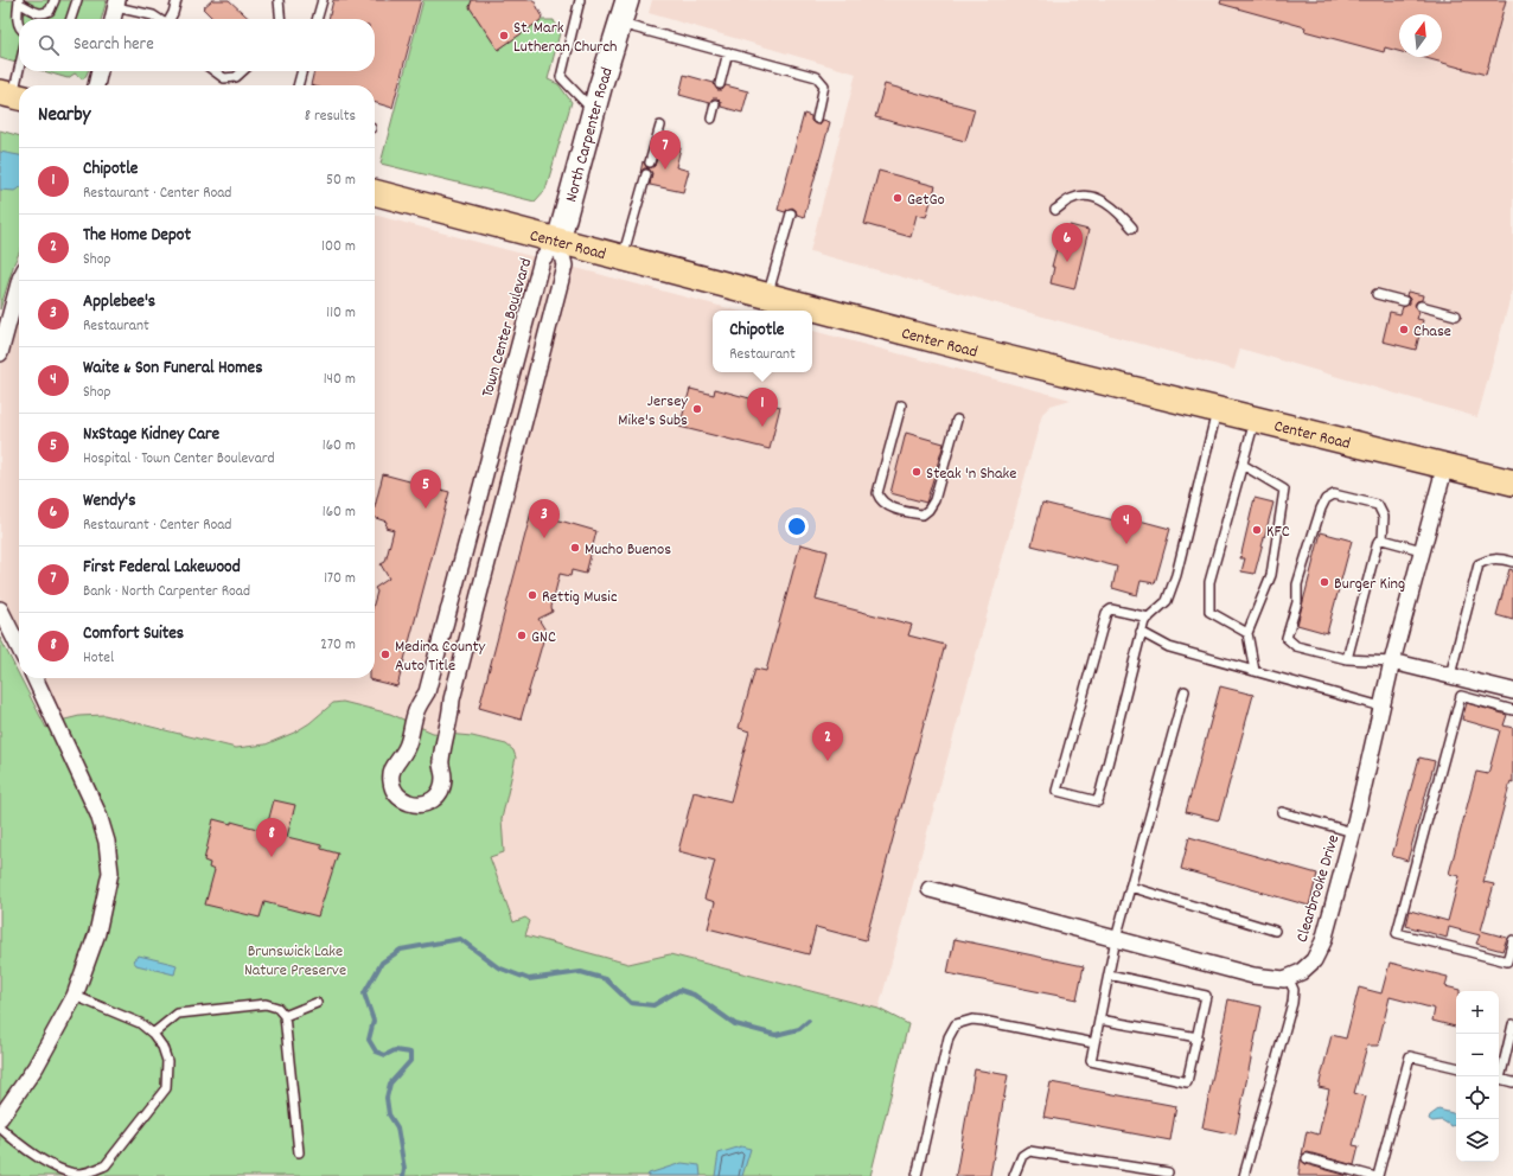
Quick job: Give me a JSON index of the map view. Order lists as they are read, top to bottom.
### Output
{
  "streets": {
    "main road": ["Center Road"],
    "street": ["North Carpenter Road", "Town Center Boulevard", "Clearbrooke Drive"]
  },
  "crossings": [
    ["North Carpenter Road", "Center Road"],
    ["North Carpenter Road", "Town Center Boulevard"],
    ["Center Road", "Town Center Boulevard"],
    ["Center Road", "Clearbrooke Drive"]
  ],
  "parks": ["Brunswick Lake Nature Preserve"],
  "places": [
    "St. Mark Lutheran Church",
    "GetGo",
    "Chase",
    "Jersey Mike's Subs",
    "Steak 'n Shake",
    "KFC",
    "Mucho Buenos",
    "Burger King",
    "Rettig Music",
    "GNC",
    "Medina County Auto Title"
  ],
  "north": "top",
  "page": {
    "search": "Search here",
    "heading": ["Nearby", "8 results"],
    "pins": [
      "7",
      "6",
      "1",
      "5",
      "3",
      "4",
      "2",
      "8"
    ],
    "list": [
      {
        "mark": "1",
        "name": "Chipotle",
        "note": "Restaurant · Center Road",
        "value": "50 m"
      },
      {
        "mark": "2",
        "name": "The Home Depot",
        "note": "Shop",
        "value": "100 m"
      },
      {
        "mark": "3",
        "name": "Applebee's",
        "note": "Restaurant",
        "value": "110 m"
      },
      {
        "mark": "4",
        "name": "Waite & Son Funeral Homes",
        "note": "Shop",
        "value": "140 m"
      },
      {
        "mark": "5",
        "name": "NxStage Kidney Care",
        "note": "Hospital · Town Center Boulevard",
        "value": "160 m"
      },
      {
        "mark": "6",
        "name": "Wendy's",
        "note": "Restaurant · Center Road",
        "value": "160 m"
      },
      {
        "mark": "7",
        "name": "First Federal Lakewood",
        "note": "Bank · North Carpenter Road",
        "value": "170 m"
      },
      {
        "mark": "8",
        "name": "Comfort Suites",
        "note": "Hotel",
        "value": "270 m"
      }
    ],
    "popup": ["Chipotle", "Restaurant"],
    "map_buttons": ["+", "−"]
  }
}
